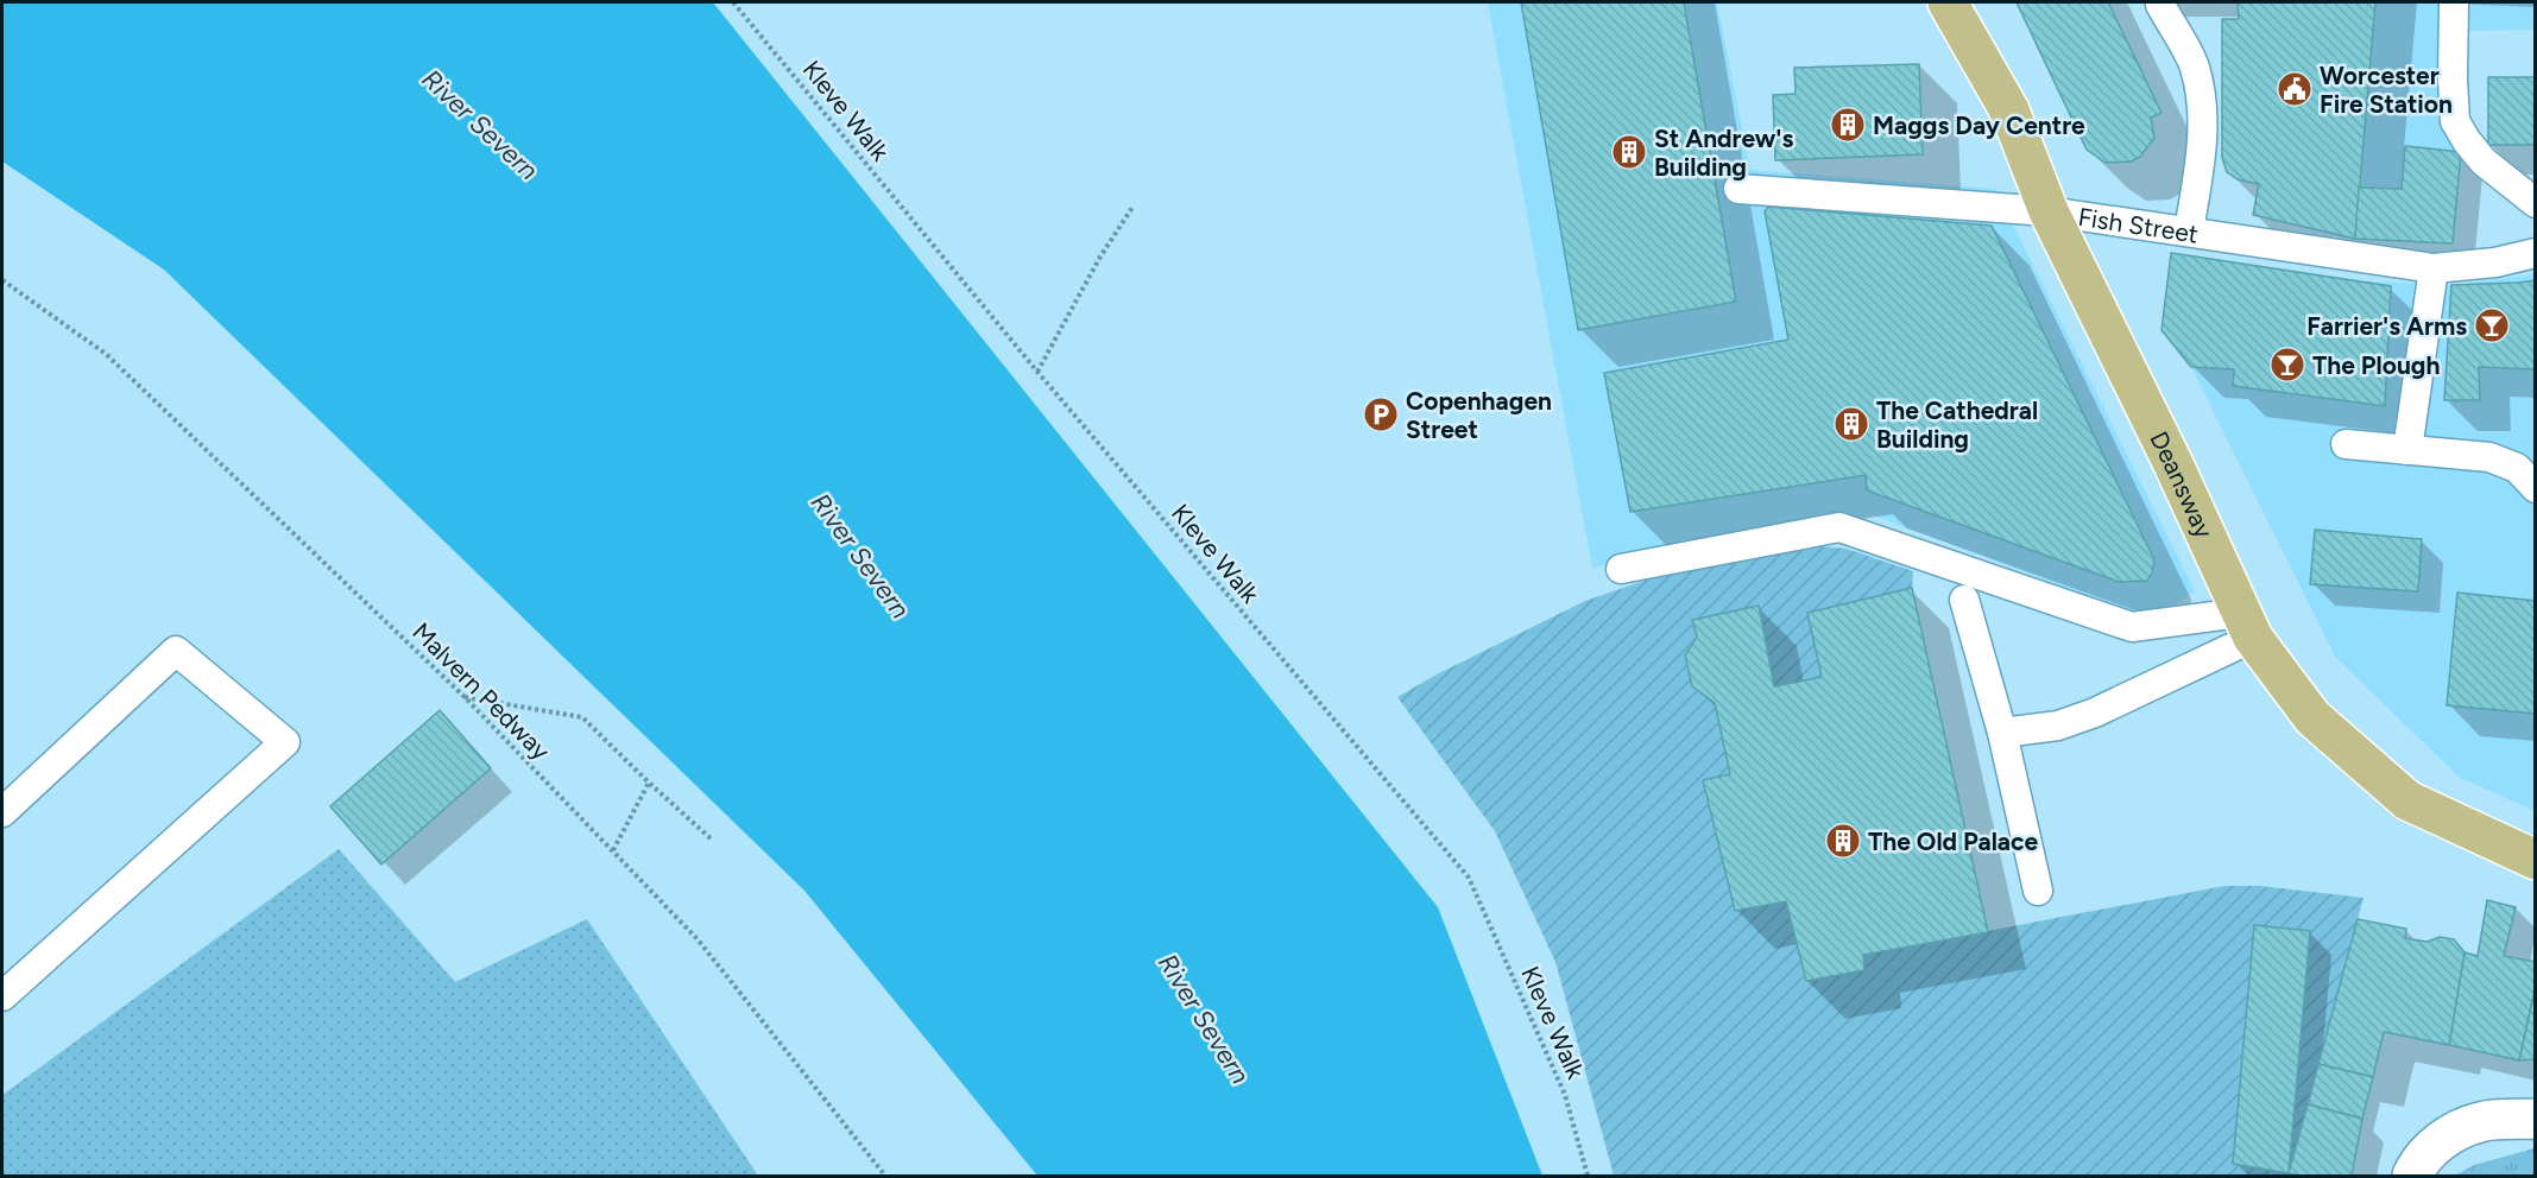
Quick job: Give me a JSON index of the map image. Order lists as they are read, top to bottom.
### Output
{
  "streets": {
    "main road": ["Deansway"],
    "lane": ["Fish Street"],
    "path": ["Kleve Walk", "Malvern Pedway"]
  },
  "crossings": [
    ["Fish Street", "Deansway"]
  ],
  "water": ["River Severn"],
  "places": {
    "public building": ["Worcester Fire Station"],
    "building": [
      "Maggs Day Centre",
      "St Andrew's Building",
      "The Cathedral Building",
      "The Old Palace"
    ],
    "bar": ["Farrier's Arms", "The Plough"],
    "parking": ["Copenhagen Street"]
  }
}
